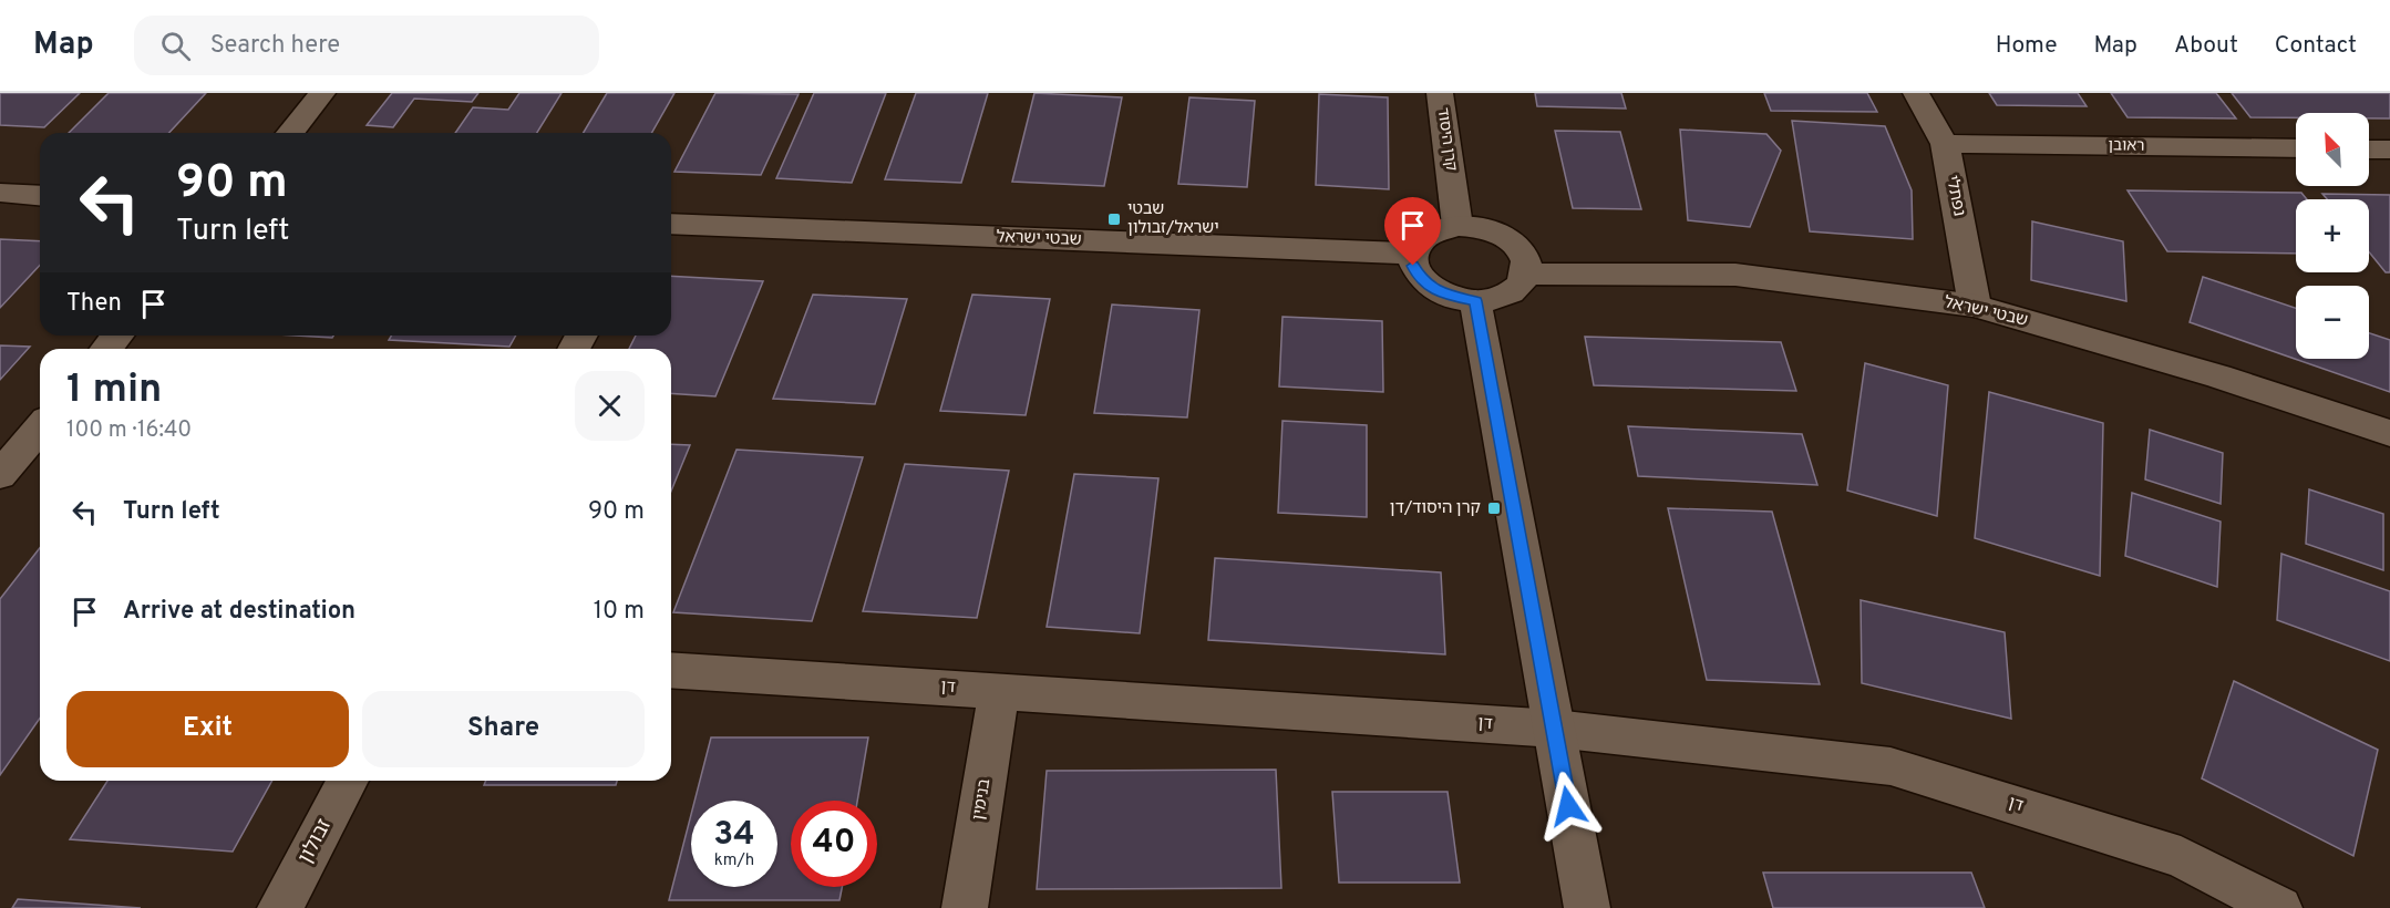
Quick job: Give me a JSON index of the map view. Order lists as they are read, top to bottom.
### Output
{
  "streets": {
    "street": [
      "קרן היסוד",
      "ראובן",
      "נפתלי",
      "שבטי ישראל",
      "דן",
      "בנימין",
      "זבולון"
    ]
  },
  "crossings": [
    ["קרן היסוד", "שבטי ישראל"],
    ["ראובן", "נפתלי"],
    ["נפתלי", "שבטי ישראל"],
    ["דן", "בנימין"]
  ],
  "places": {
    "transit": ["שבטי ישראל/זבולון", "קרן היסוד/דן"]
  },
  "north": "top left",
  "page": {
    "header": "Map",
    "search": "Search here",
    "nav": [
      "Home",
      "Map",
      "About",
      "Contact"
    ],
    "map_buttons": ["+", "−"],
    "turn": ["90 m", "Turn left"],
    "then": "Then",
    "heading": ["1 min", "100 m · 16:40"],
    "list": [
      {
        "name": "Turn left",
        "value": "90 m"
      },
      {
        "name": "Arrive at destination",
        "value": "10 m"
      }
    ],
    "buttons": ["Exit", "Share"],
    "speed": "34 km/h",
    "limit": "40"
  }
}
